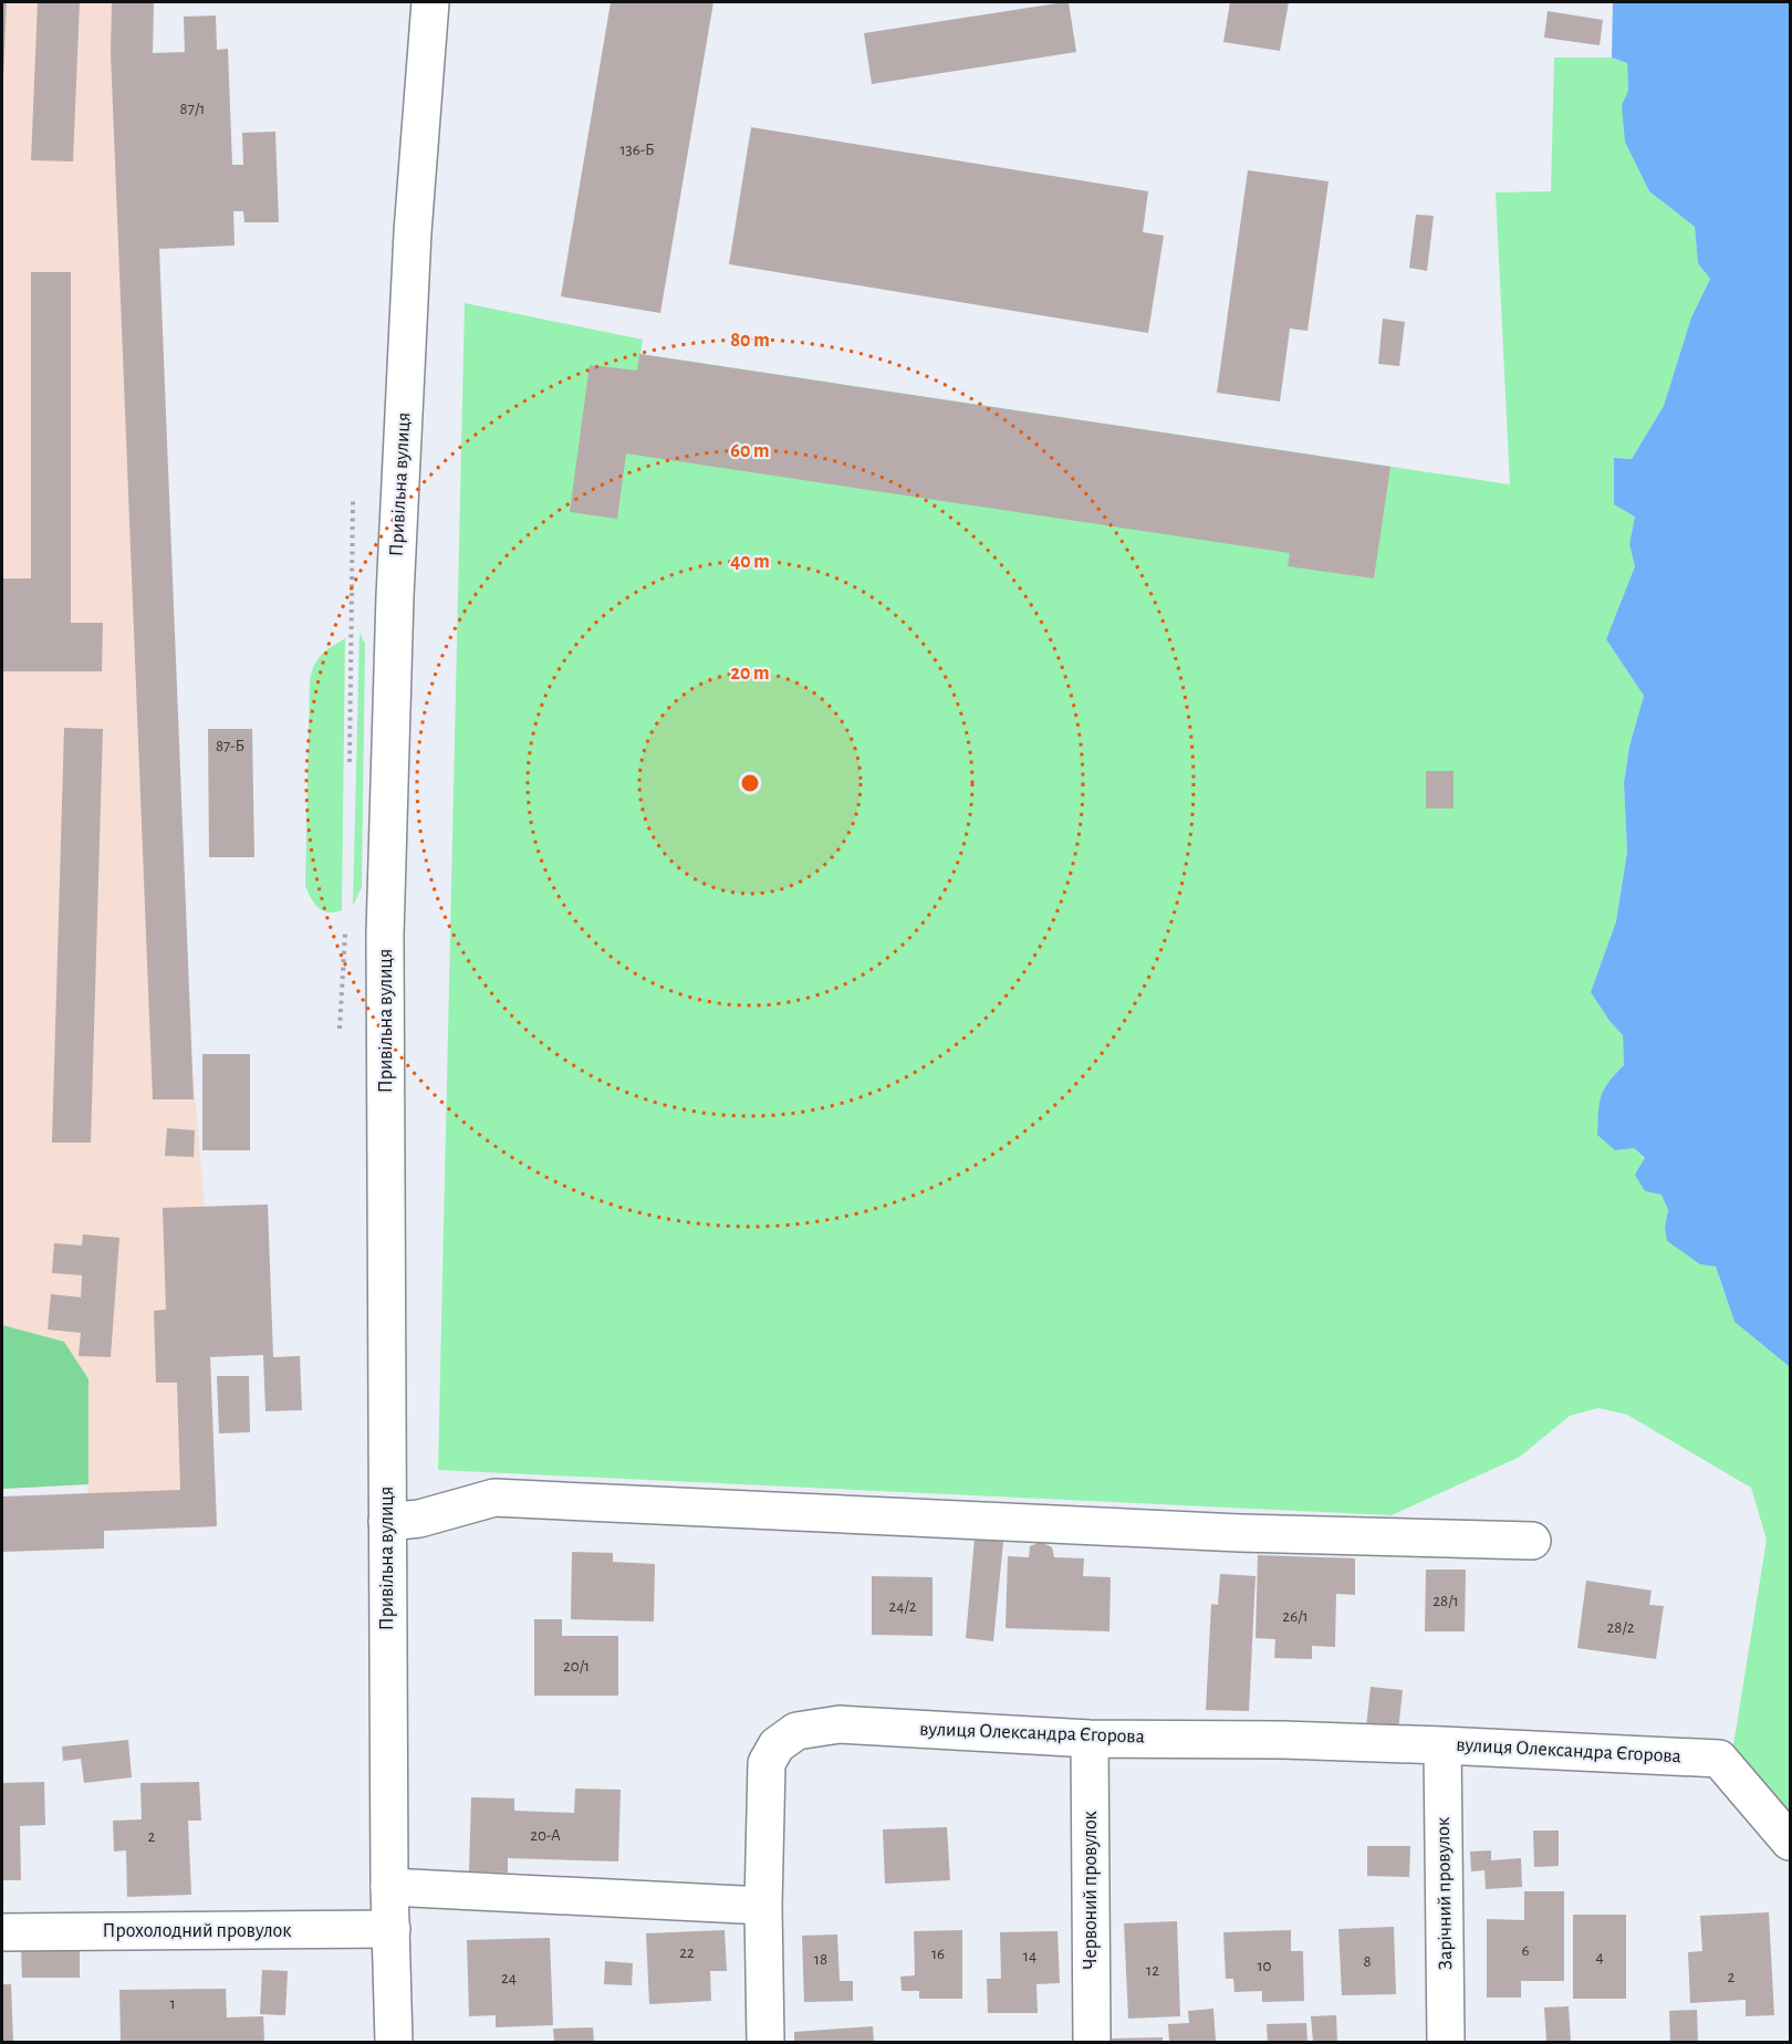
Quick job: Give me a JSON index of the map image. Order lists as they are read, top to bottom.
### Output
{
  "streets": {
    "street": [
      "Привільна вулиця",
      "вулиця Олександра Єгорова",
      "Червоний провулок",
      "Зарічний провулок",
      "Прохолодний провулок"
    ]
  },
  "crossings": [
    ["Привільна вулиця", "Прохолодний провулок"],
    ["вулиця Олександра Єгорова", "Червоний провулок"],
    ["вулиця Олександра Єгорова", "Зарічний провулок"]
  ],
  "house_numbers": [
    "87/1",
    "136-Б",
    "87-Б",
    "28/1",
    "24/2",
    "26/1",
    "28/2",
    "20/1",
    "20-А",
    "2",
    "6",
    "22",
    "16",
    "14",
    "4",
    "18",
    "8",
    "10",
    "12",
    "2",
    "24",
    "1"
  ],
  "rings": [
    "80 m",
    "60 m",
    "40 m",
    "20 m"
  ]
}
